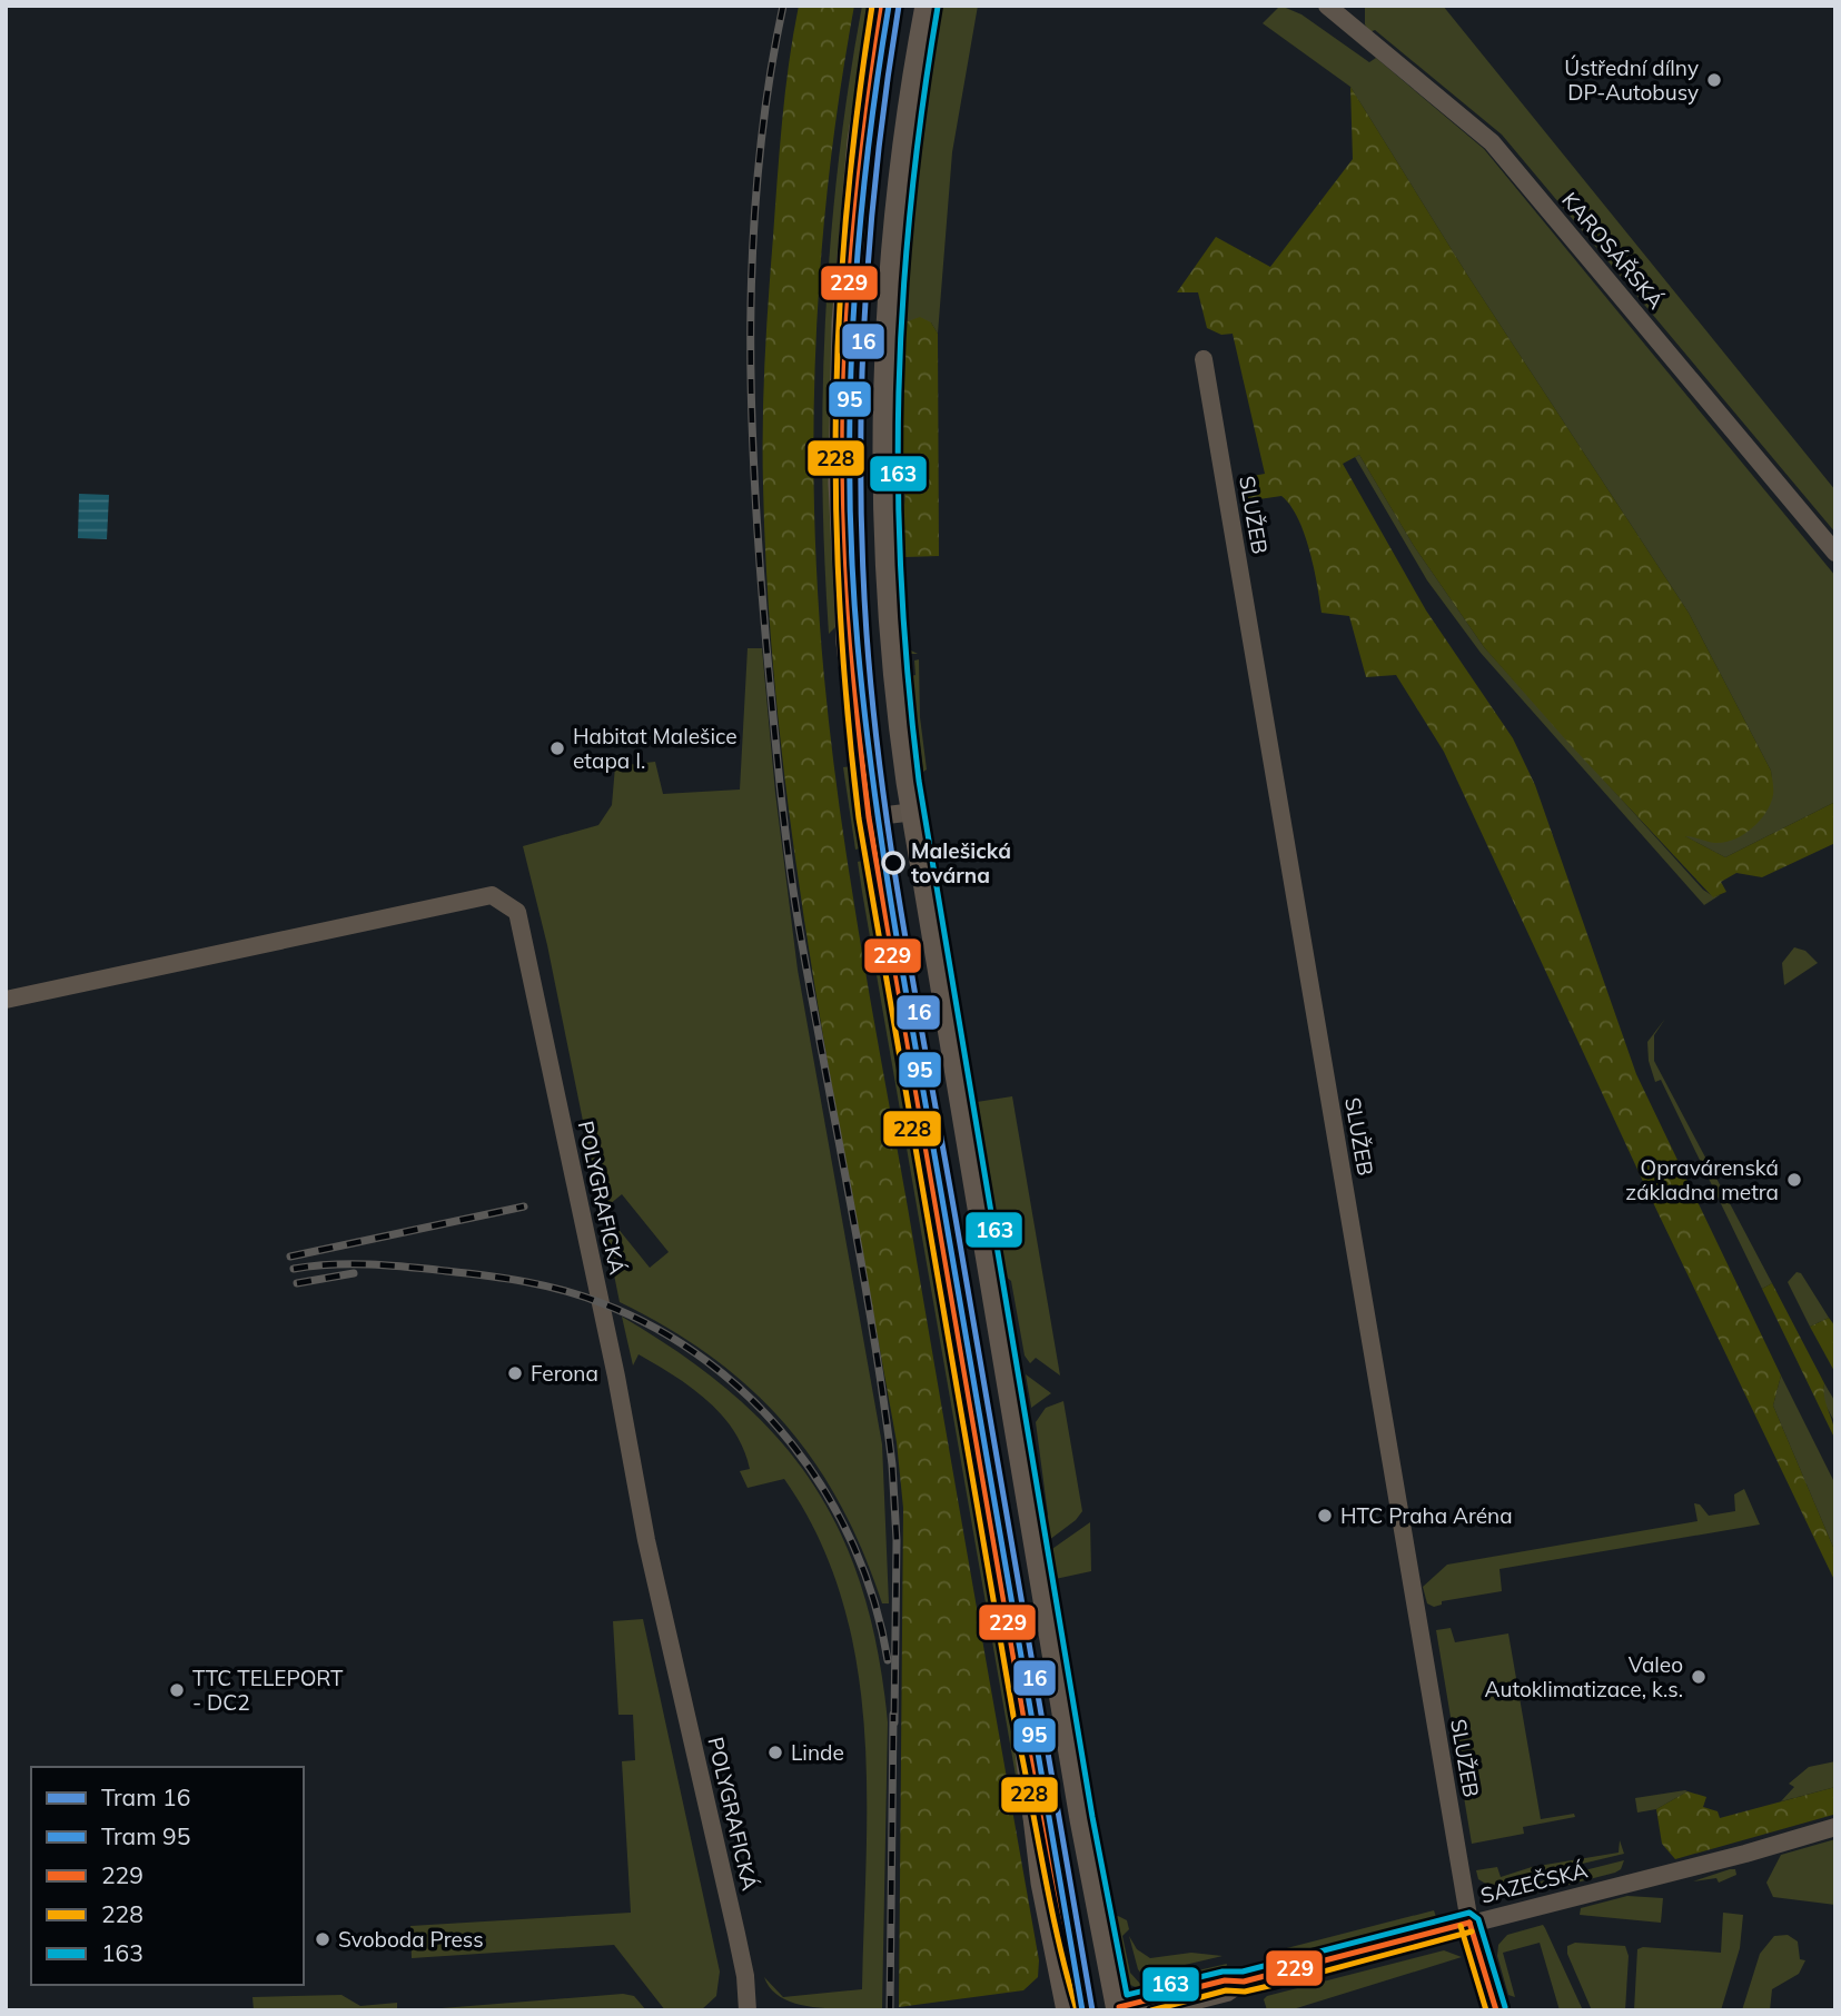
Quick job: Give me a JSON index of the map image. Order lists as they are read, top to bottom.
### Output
{
  "streets": {
    "street": [
      "KAROSÁŘSKÁ",
      "SLUŽEB",
      "POLYGRAFICKÁ",
      "SAZEČSKÁ"
    ]
  },
  "crossings": [
    ["SLUŽEB", "SAZEČSKÁ"]
  ],
  "places": [
    "Ústřední dílny DP-Autobusy",
    "Habitat Malešice etapa I.",
    "Malešická továrna",
    "Opravárenská základna metra",
    "Ferona",
    "HTC Praha Aréna",
    "Valeo Autoklimatizace, k.s.",
    "TTC TELEPORT - DC2",
    "Linde",
    "Svoboda Press"
  ],
  "lines": [
    "tram line 16",
    "tram line 95",
    "transit line 229",
    "transit line 228",
    "transit line 163"
  ],
  "legend": [
    "Tram 16",
    "Tram 95",
    "229",
    "228",
    "163"
  ]
}
